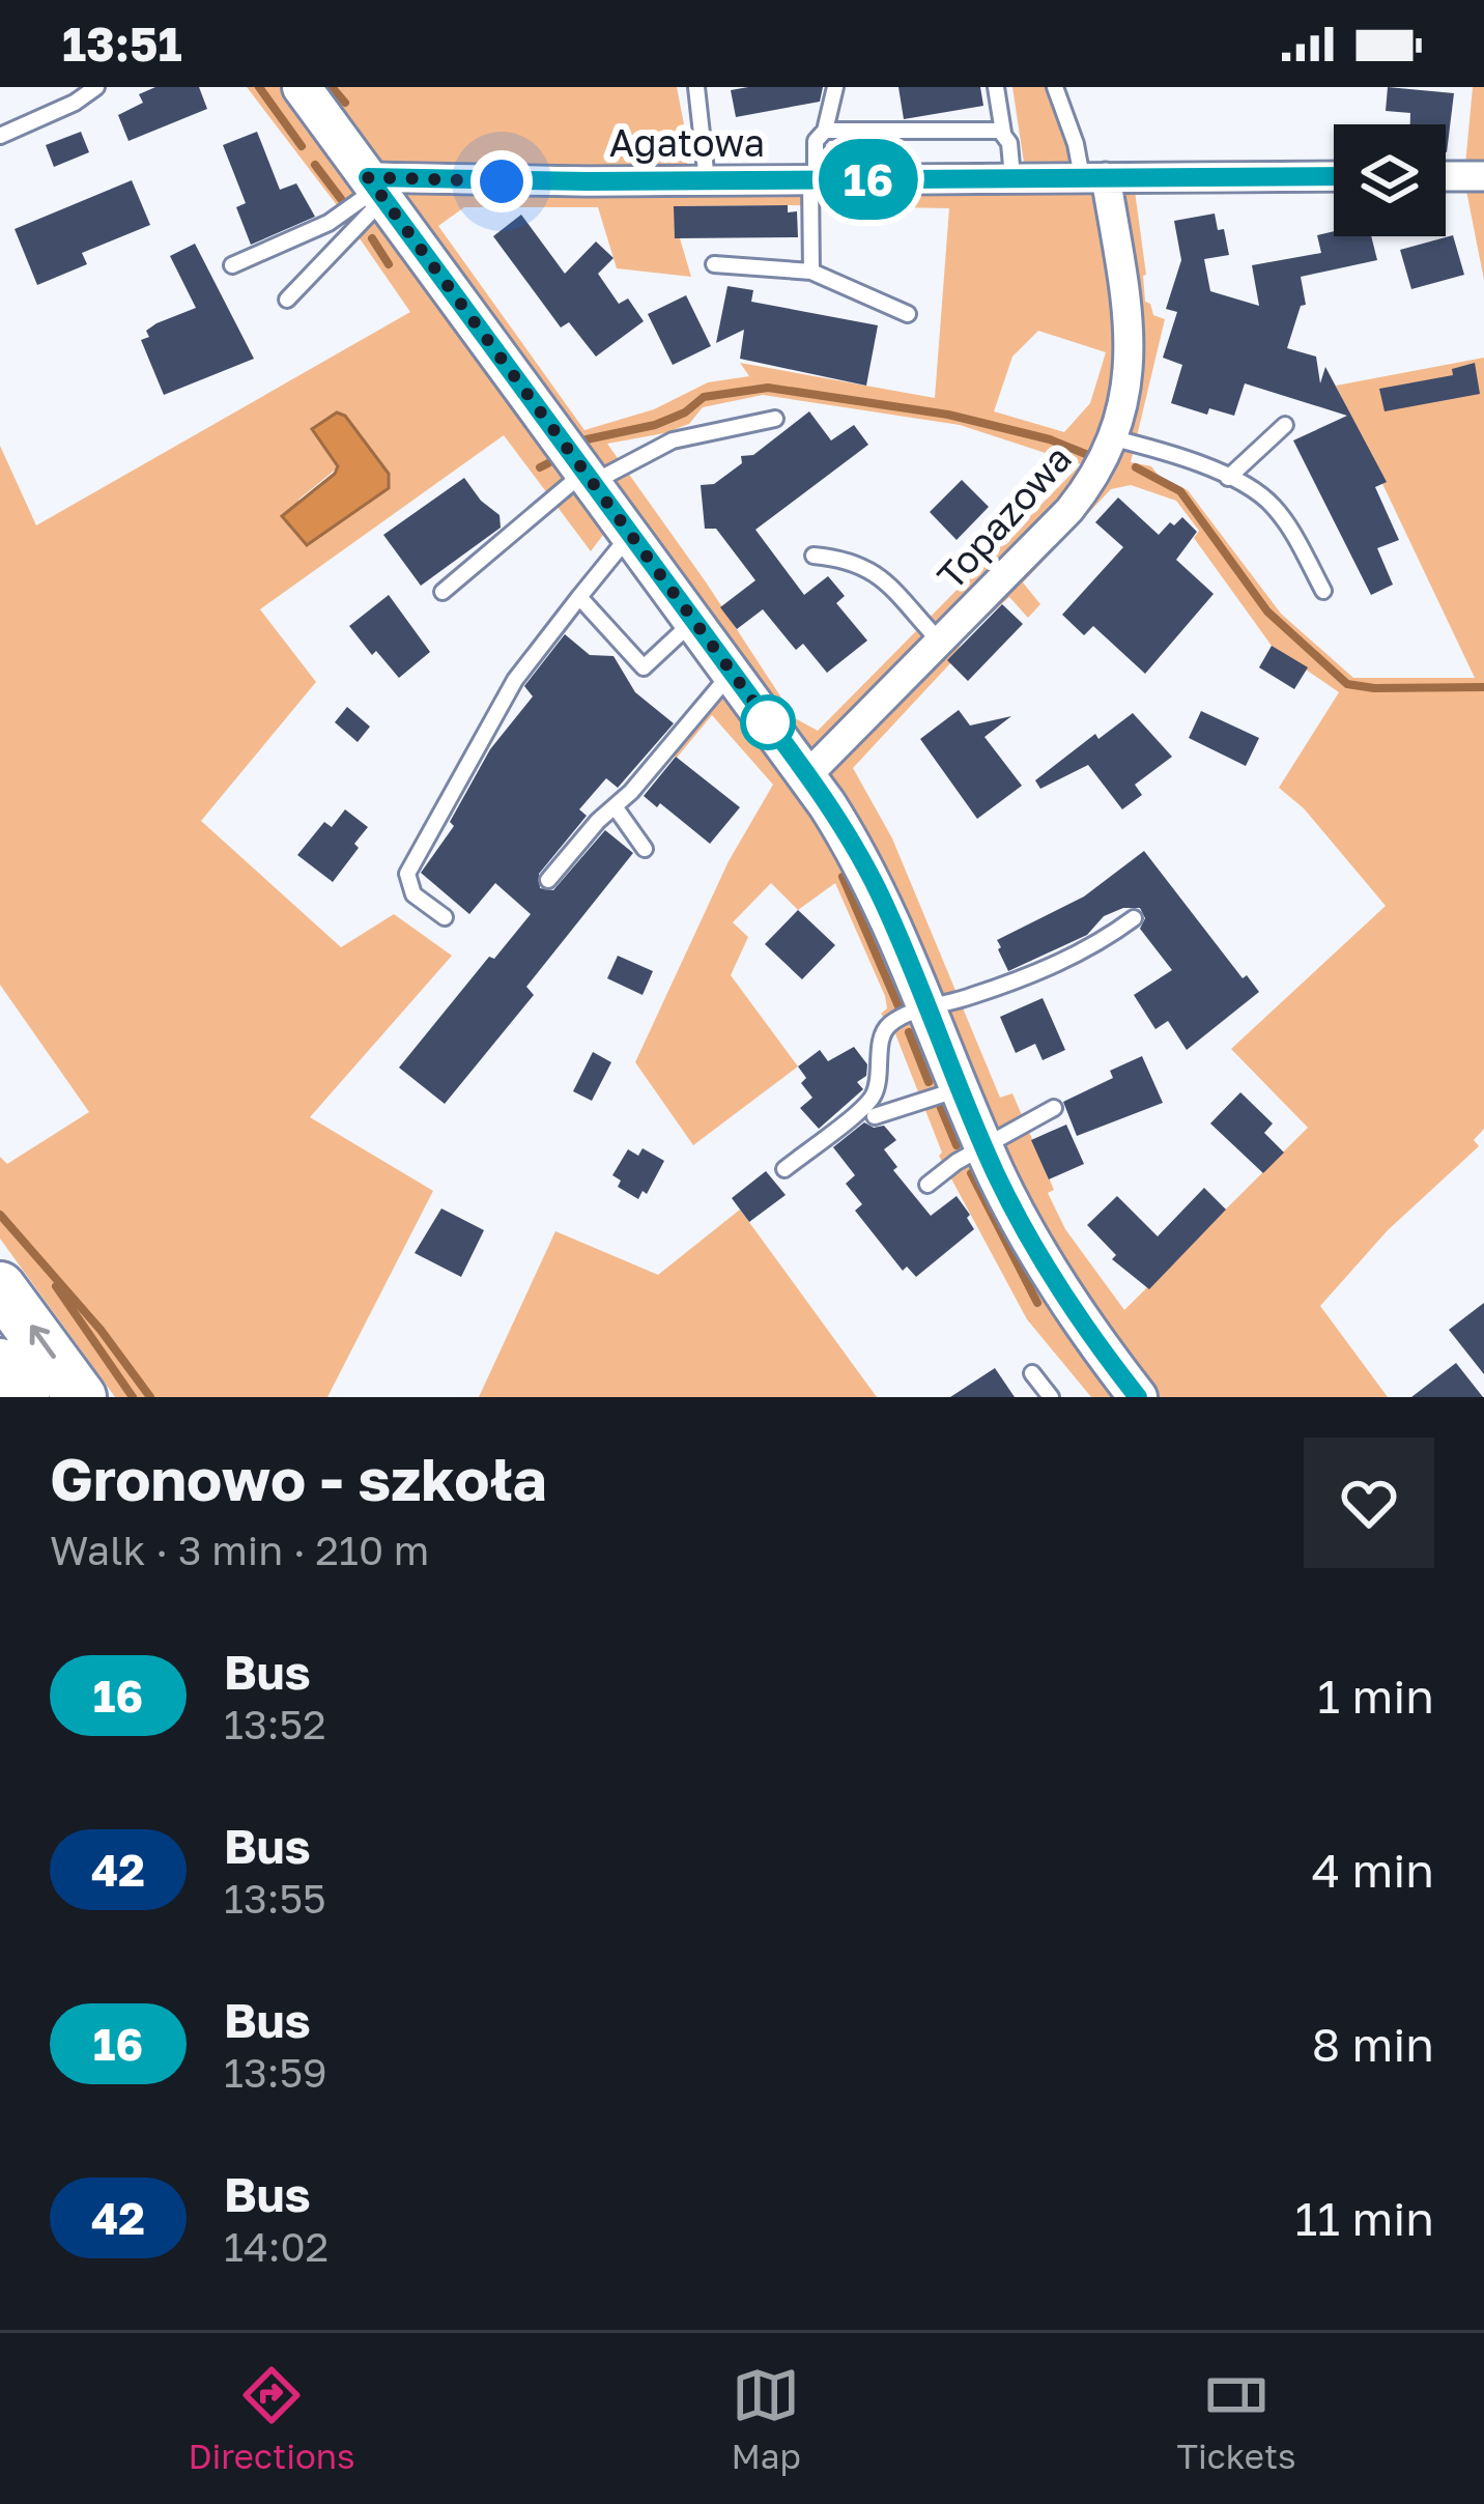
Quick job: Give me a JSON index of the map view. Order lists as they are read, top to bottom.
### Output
{
  "streets": {
    "street": ["Agatowa", "Topazowa"]
  },
  "crossings": [
    ["Agatowa", "Topazowa"]
  ],
  "lines": ["bus line 16"],
  "page": {
    "status": "13:51",
    "on_map": "16",
    "heading": ["Gronowo - szkoła", "Walk · 3 min · 210 m"],
    "list": [
      {
        "mark": "16",
        "name": "Bus",
        "note": "13:52",
        "value": "1 min"
      },
      {
        "mark": "42",
        "name": "Bus",
        "note": "13:55",
        "value": "4 min"
      },
      {
        "mark": "16",
        "name": "Bus",
        "note": "13:59",
        "value": "8 min"
      },
      {
        "mark": "42",
        "name": "Bus",
        "note": "14:02",
        "value": "11 min"
      }
    ],
    "tabs": ["Directions", "Map", "Tickets"]
  }
}
